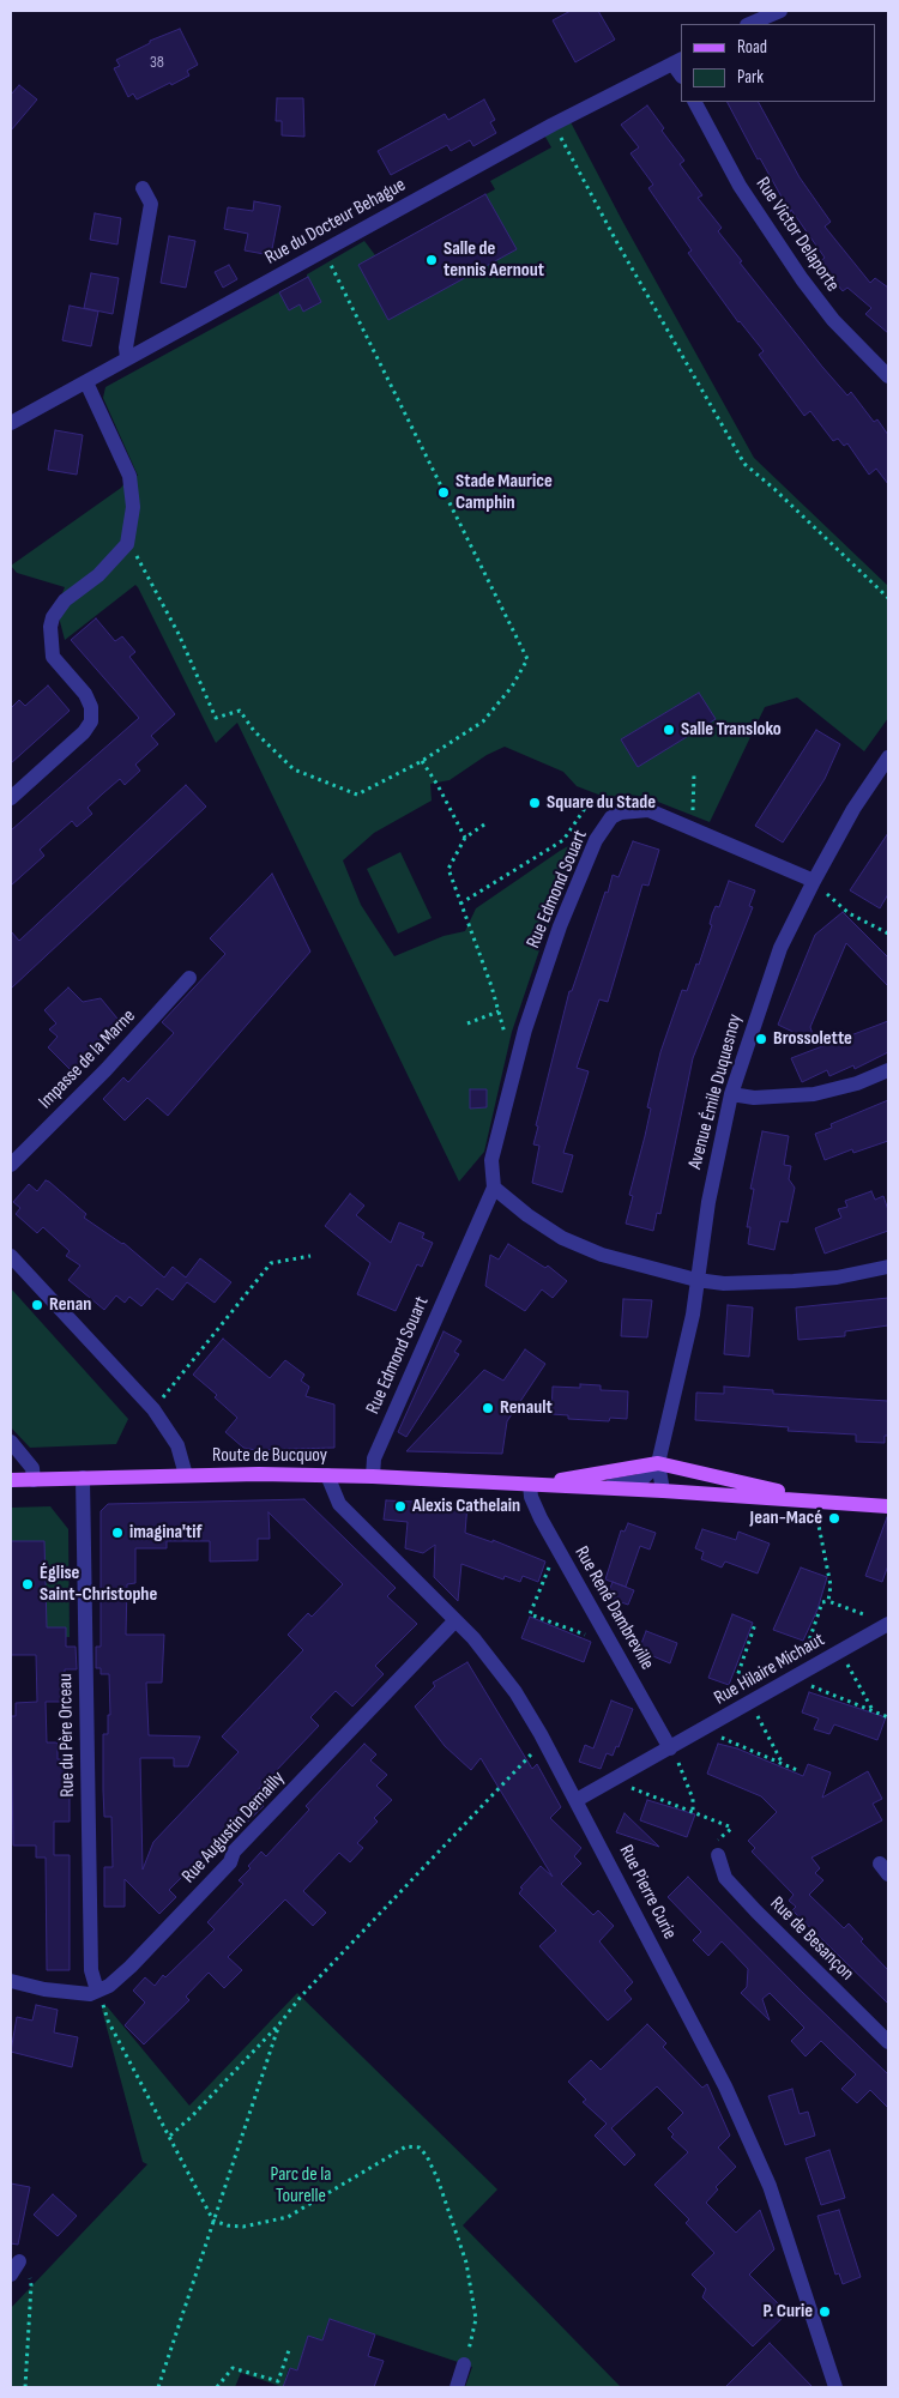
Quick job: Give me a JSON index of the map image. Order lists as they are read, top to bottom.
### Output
{
  "streets": {
    "main road": ["Route de Bucquoy"],
    "street": [
      "Rue du Docteur Behague",
      "Rue Victor Delaporte",
      "Rue Edmond Souart",
      "Impasse de la Marne",
      "Avenue Émile Duquesnoy",
      "Rue René Dambreville",
      "Rue Hilaire Michaut",
      "Rue du Père Orceau",
      "Rue Augustin Demailly",
      "Rue Pierre Curie",
      "Rue de Besançon"
    ]
  },
  "crossings": [
    ["Rue Edmond Souart", "Avenue Émile Duquesnoy"],
    ["Rue Edmond Souart", "Route de Bucquoy"],
    ["Avenue Émile Duquesnoy", "Route de Bucquoy"],
    ["Route de Bucquoy", "Rue René Dambreville"],
    ["Route de Bucquoy", "Rue du Père Orceau"],
    ["Route de Bucquoy", "Rue Pierre Curie"],
    ["Rue René Dambreville", "Rue Hilaire Michaut"],
    ["Rue Hilaire Michaut", "Rue Pierre Curie"],
    ["Rue du Père Orceau", "Rue Augustin Demailly"],
    ["Rue Augustin Demailly", "Rue Pierre Curie"]
  ],
  "parks": ["Parc de la Tourelle"],
  "places": [
    "Salle de tennis Aernout",
    "Stade Maurice Camphin",
    "Salle Transloko",
    "Square du Stade",
    "Brossolette",
    "Renan",
    "Renault",
    "Alexis Cathelain",
    "Jean-Macé",
    "imagina'tif",
    "Église Saint-Christophe",
    "P. Curie"
  ],
  "house_numbers": ["38"],
  "legend": ["Road", "Park"]
}
